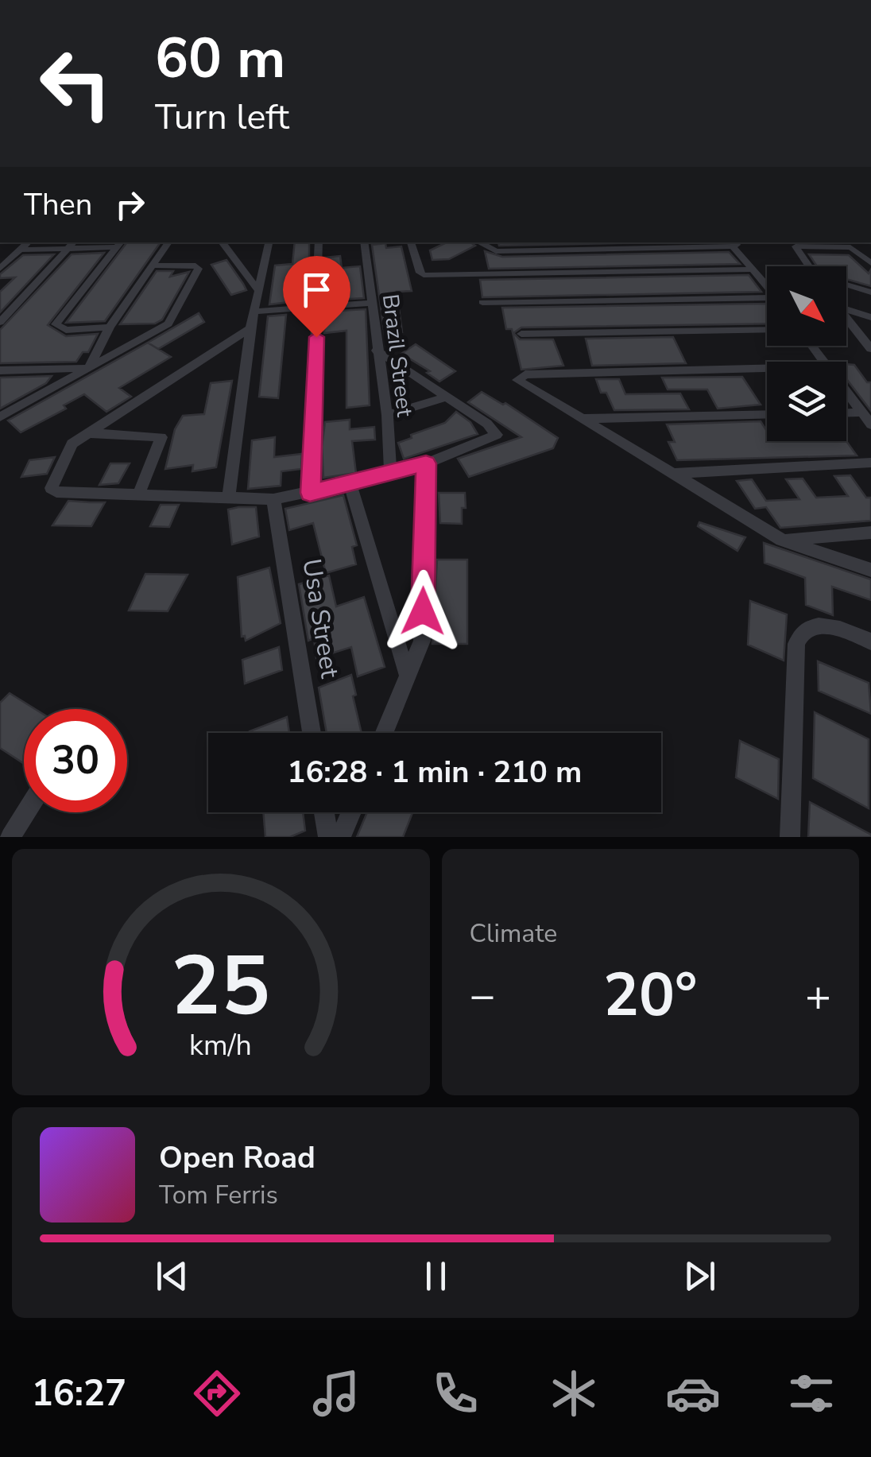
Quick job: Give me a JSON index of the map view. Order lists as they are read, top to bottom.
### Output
{
  "streets": {
    "street": ["Brazil Street", "Usa Street"]
  },
  "north": "bottom right",
  "page": {
    "turn": ["60 m", "Turn left"],
    "then": "Then",
    "limit": "30",
    "trip": "16:28 · 1 min · 210 m",
    "tile": "Climate",
    "heat": ["−", "20°", "+"],
    "song": ["Open Road", "Tom Ferris"],
    "tabs": "16:27",
    "gauge": ["25", "km/h"]
  }
}
